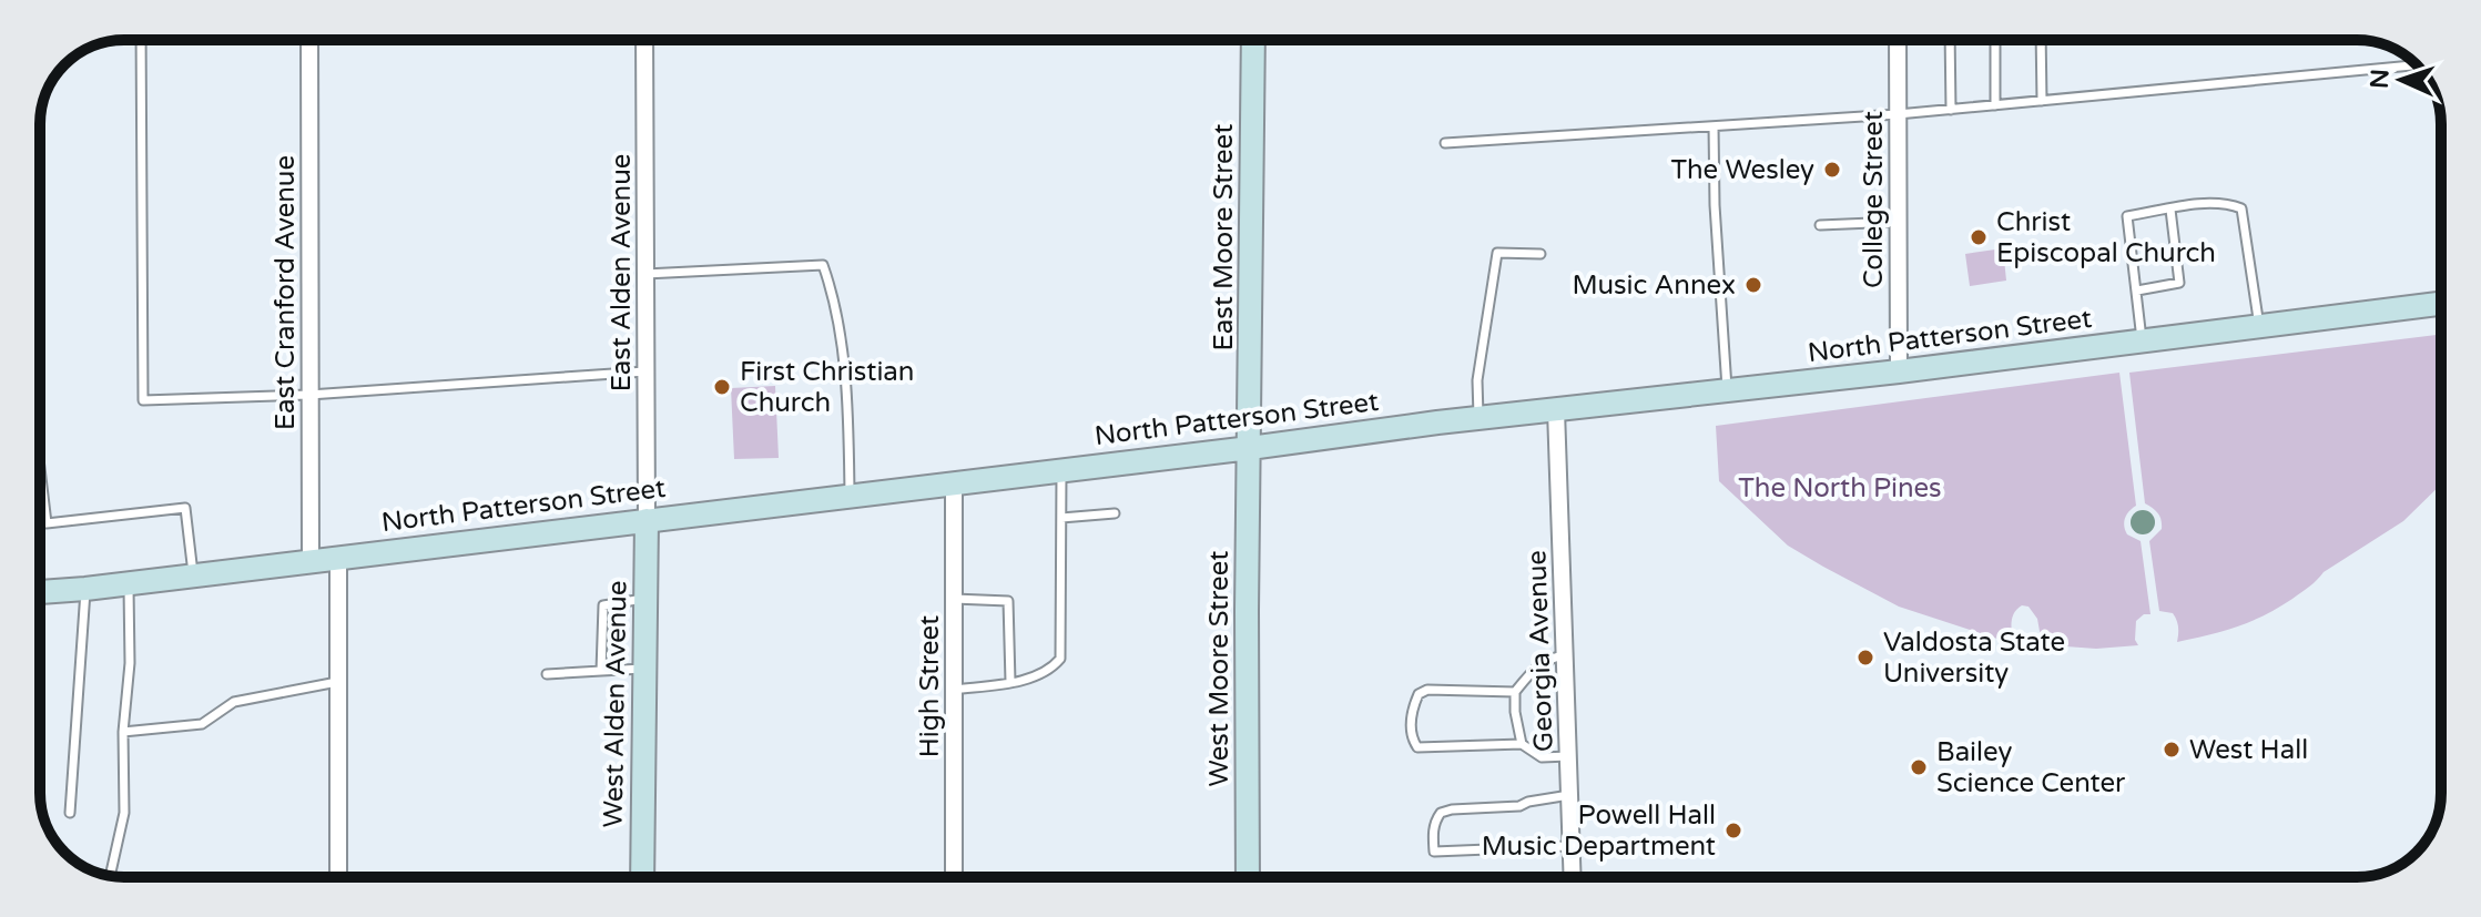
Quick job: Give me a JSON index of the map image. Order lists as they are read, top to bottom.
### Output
{
  "streets": {
    "main road": [
      "East Moore Street",
      "North Patterson Street",
      "West Moore Street",
      "West Alden Avenue"
    ],
    "street": [
      "College Street",
      "East Alden Avenue",
      "East Cranford Avenue",
      "Georgia Avenue",
      "High Street"
    ]
  },
  "crossings": [
    ["College Street", "North Patterson Street"],
    ["East Moore Street", "North Patterson Street"],
    ["East Moore Street", "West Moore Street"],
    ["East Alden Avenue", "North Patterson Street"],
    ["East Alden Avenue", "West Alden Avenue"],
    ["East Cranford Avenue", "North Patterson Street"],
    ["North Patterson Street", "Georgia Avenue"],
    ["North Patterson Street", "West Moore Street"],
    ["North Patterson Street", "High Street"],
    ["North Patterson Street", "West Alden Avenue"]
  ],
  "parks": ["The North Pines"],
  "places": [
    "The Wesley",
    "Christ Episcopal Church",
    "Music Annex",
    "First Christian Church",
    "Valdosta State University",
    "West Hall",
    "Bailey Science Center",
    "Powell Hall Music Department"
  ],
  "north": "left"
}
